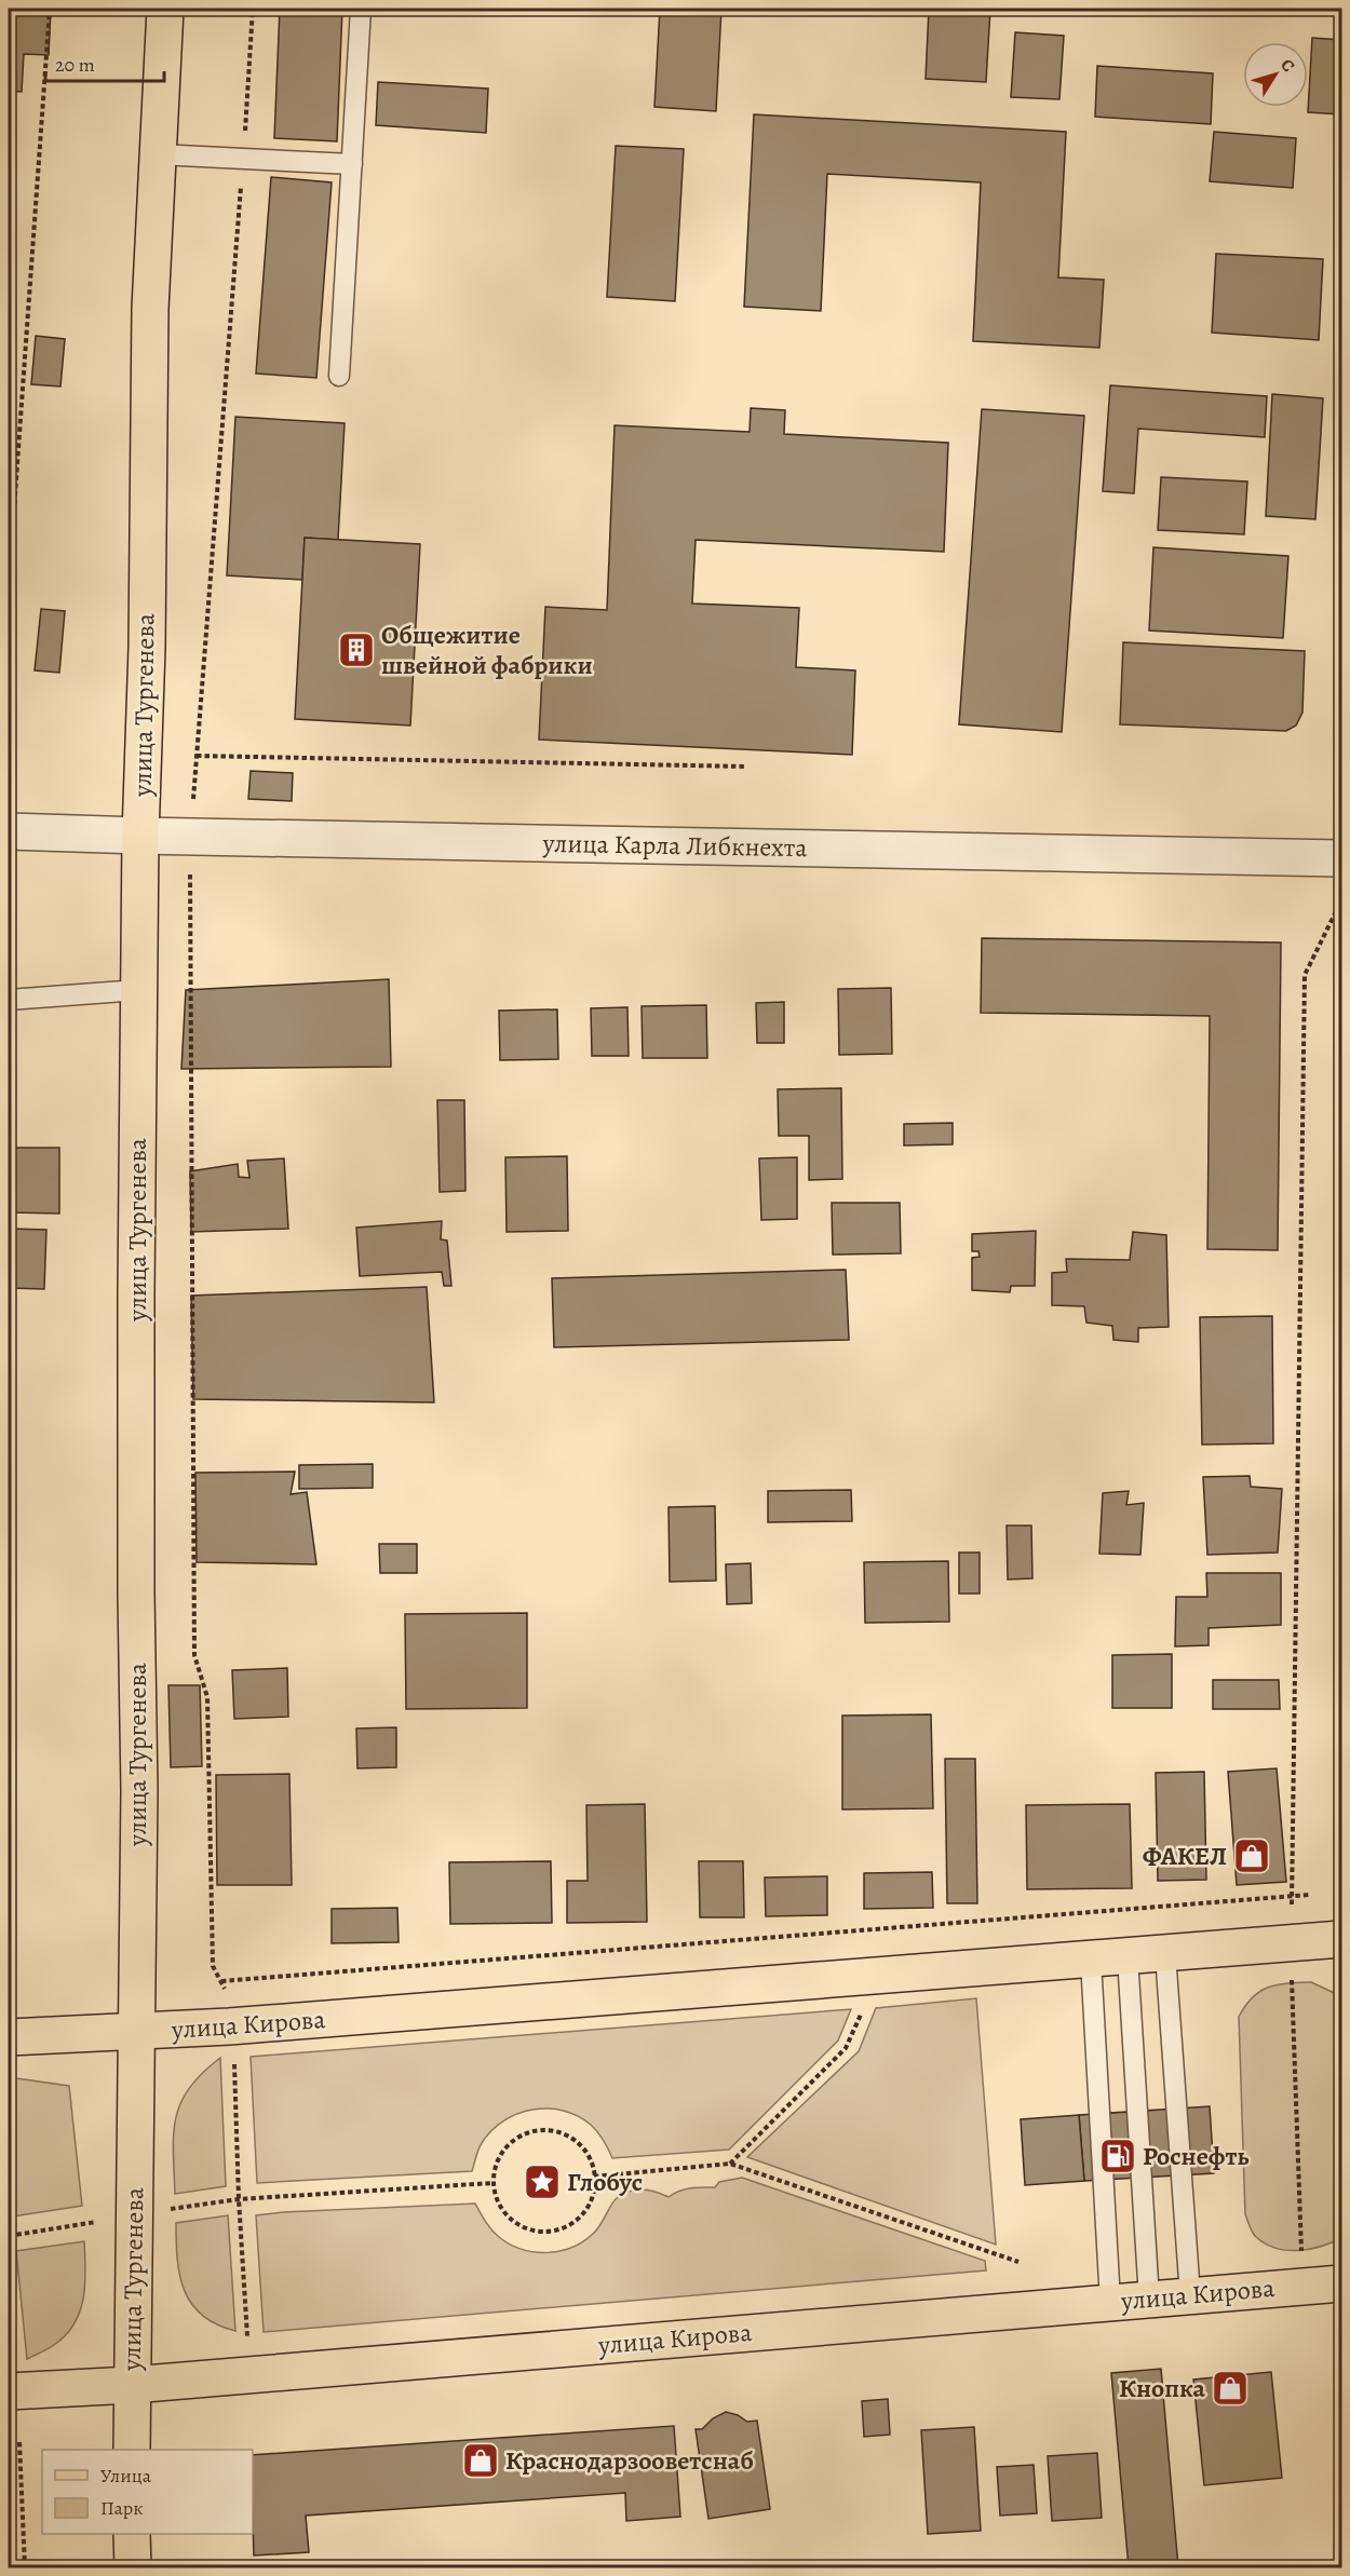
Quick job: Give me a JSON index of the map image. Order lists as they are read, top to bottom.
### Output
{
  "streets": {
    "main road": ["улица Тургенева", "улица Кирова"],
    "street": ["улица Карла Либкнехта"]
  },
  "crossings": [
    ["улица Тургенева", "улица Карла Либкнехта"],
    ["улица Тургенева", "улица Кирова"]
  ],
  "places": {
    "building": ["Общежитие швейной фабрики"],
    "shop": ["ФАКЕЛ", "Кнопка", "Краснодарзооветснаб"],
    "fuel station": ["Роснефть"],
    "place": ["Глобус"]
  },
  "legend": ["Улица", "Парк"],
  "scale_bar": "20 m",
  "north": "top right"
}
